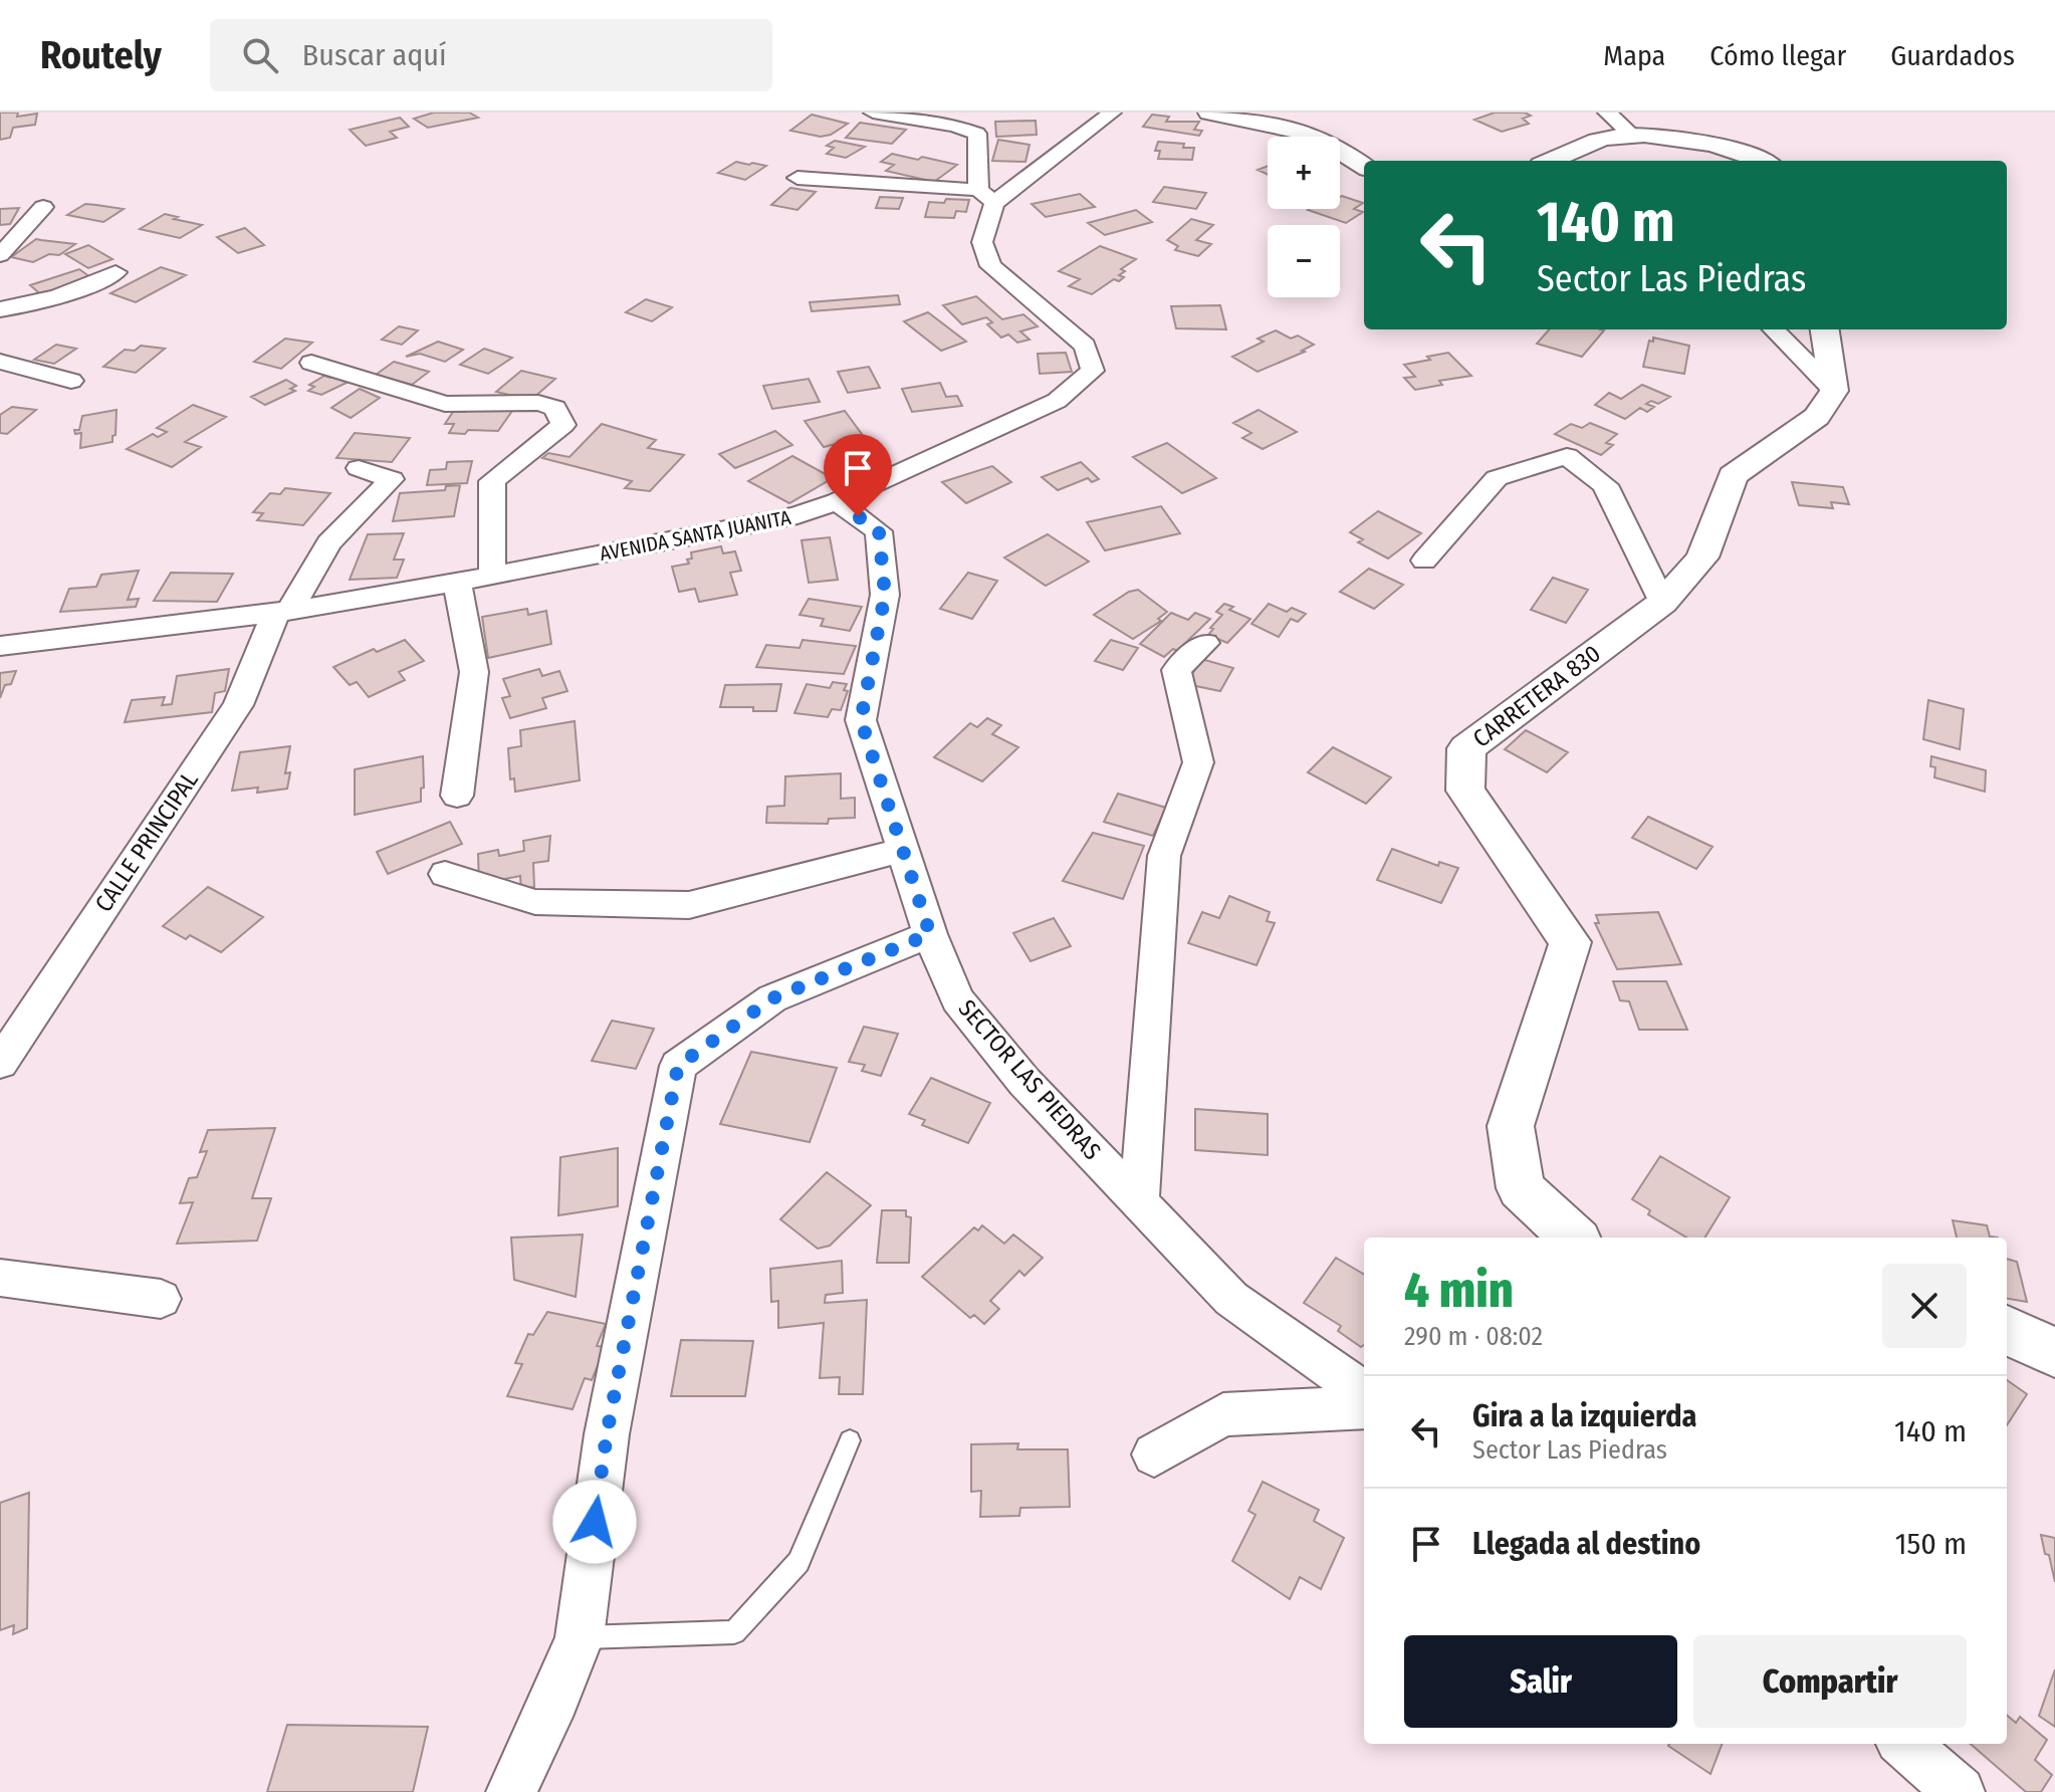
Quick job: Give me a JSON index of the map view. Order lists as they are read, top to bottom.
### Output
{
  "streets": {
    "street": [
      "AVENIDA SANTA JUANITA",
      "CARRETERA 830",
      "CALLE PRINCIPAL",
      "SECTOR LAS PIEDRAS"
    ]
  },
  "crossings": [
    ["AVENIDA SANTA JUANITA", "CALLE PRINCIPAL"],
    ["AVENIDA SANTA JUANITA", "SECTOR LAS PIEDRAS"]
  ],
  "page": {
    "header": "Routely",
    "search": "Buscar aquí",
    "nav": ["Mapa", "Cómo llegar", "Guardados"],
    "map_buttons": ["+", "−"],
    "turn": ["140 m", "Sector Las Piedras"],
    "heading": ["4 min", "290 m · 08:02"],
    "list": [
      {
        "name": "Gira a la izquierda",
        "note": "Sector Las Piedras",
        "value": "140 m"
      },
      {
        "name": "Llegada al destino",
        "value": "150 m"
      }
    ],
    "buttons": ["Salir", "Compartir"]
  }
}
